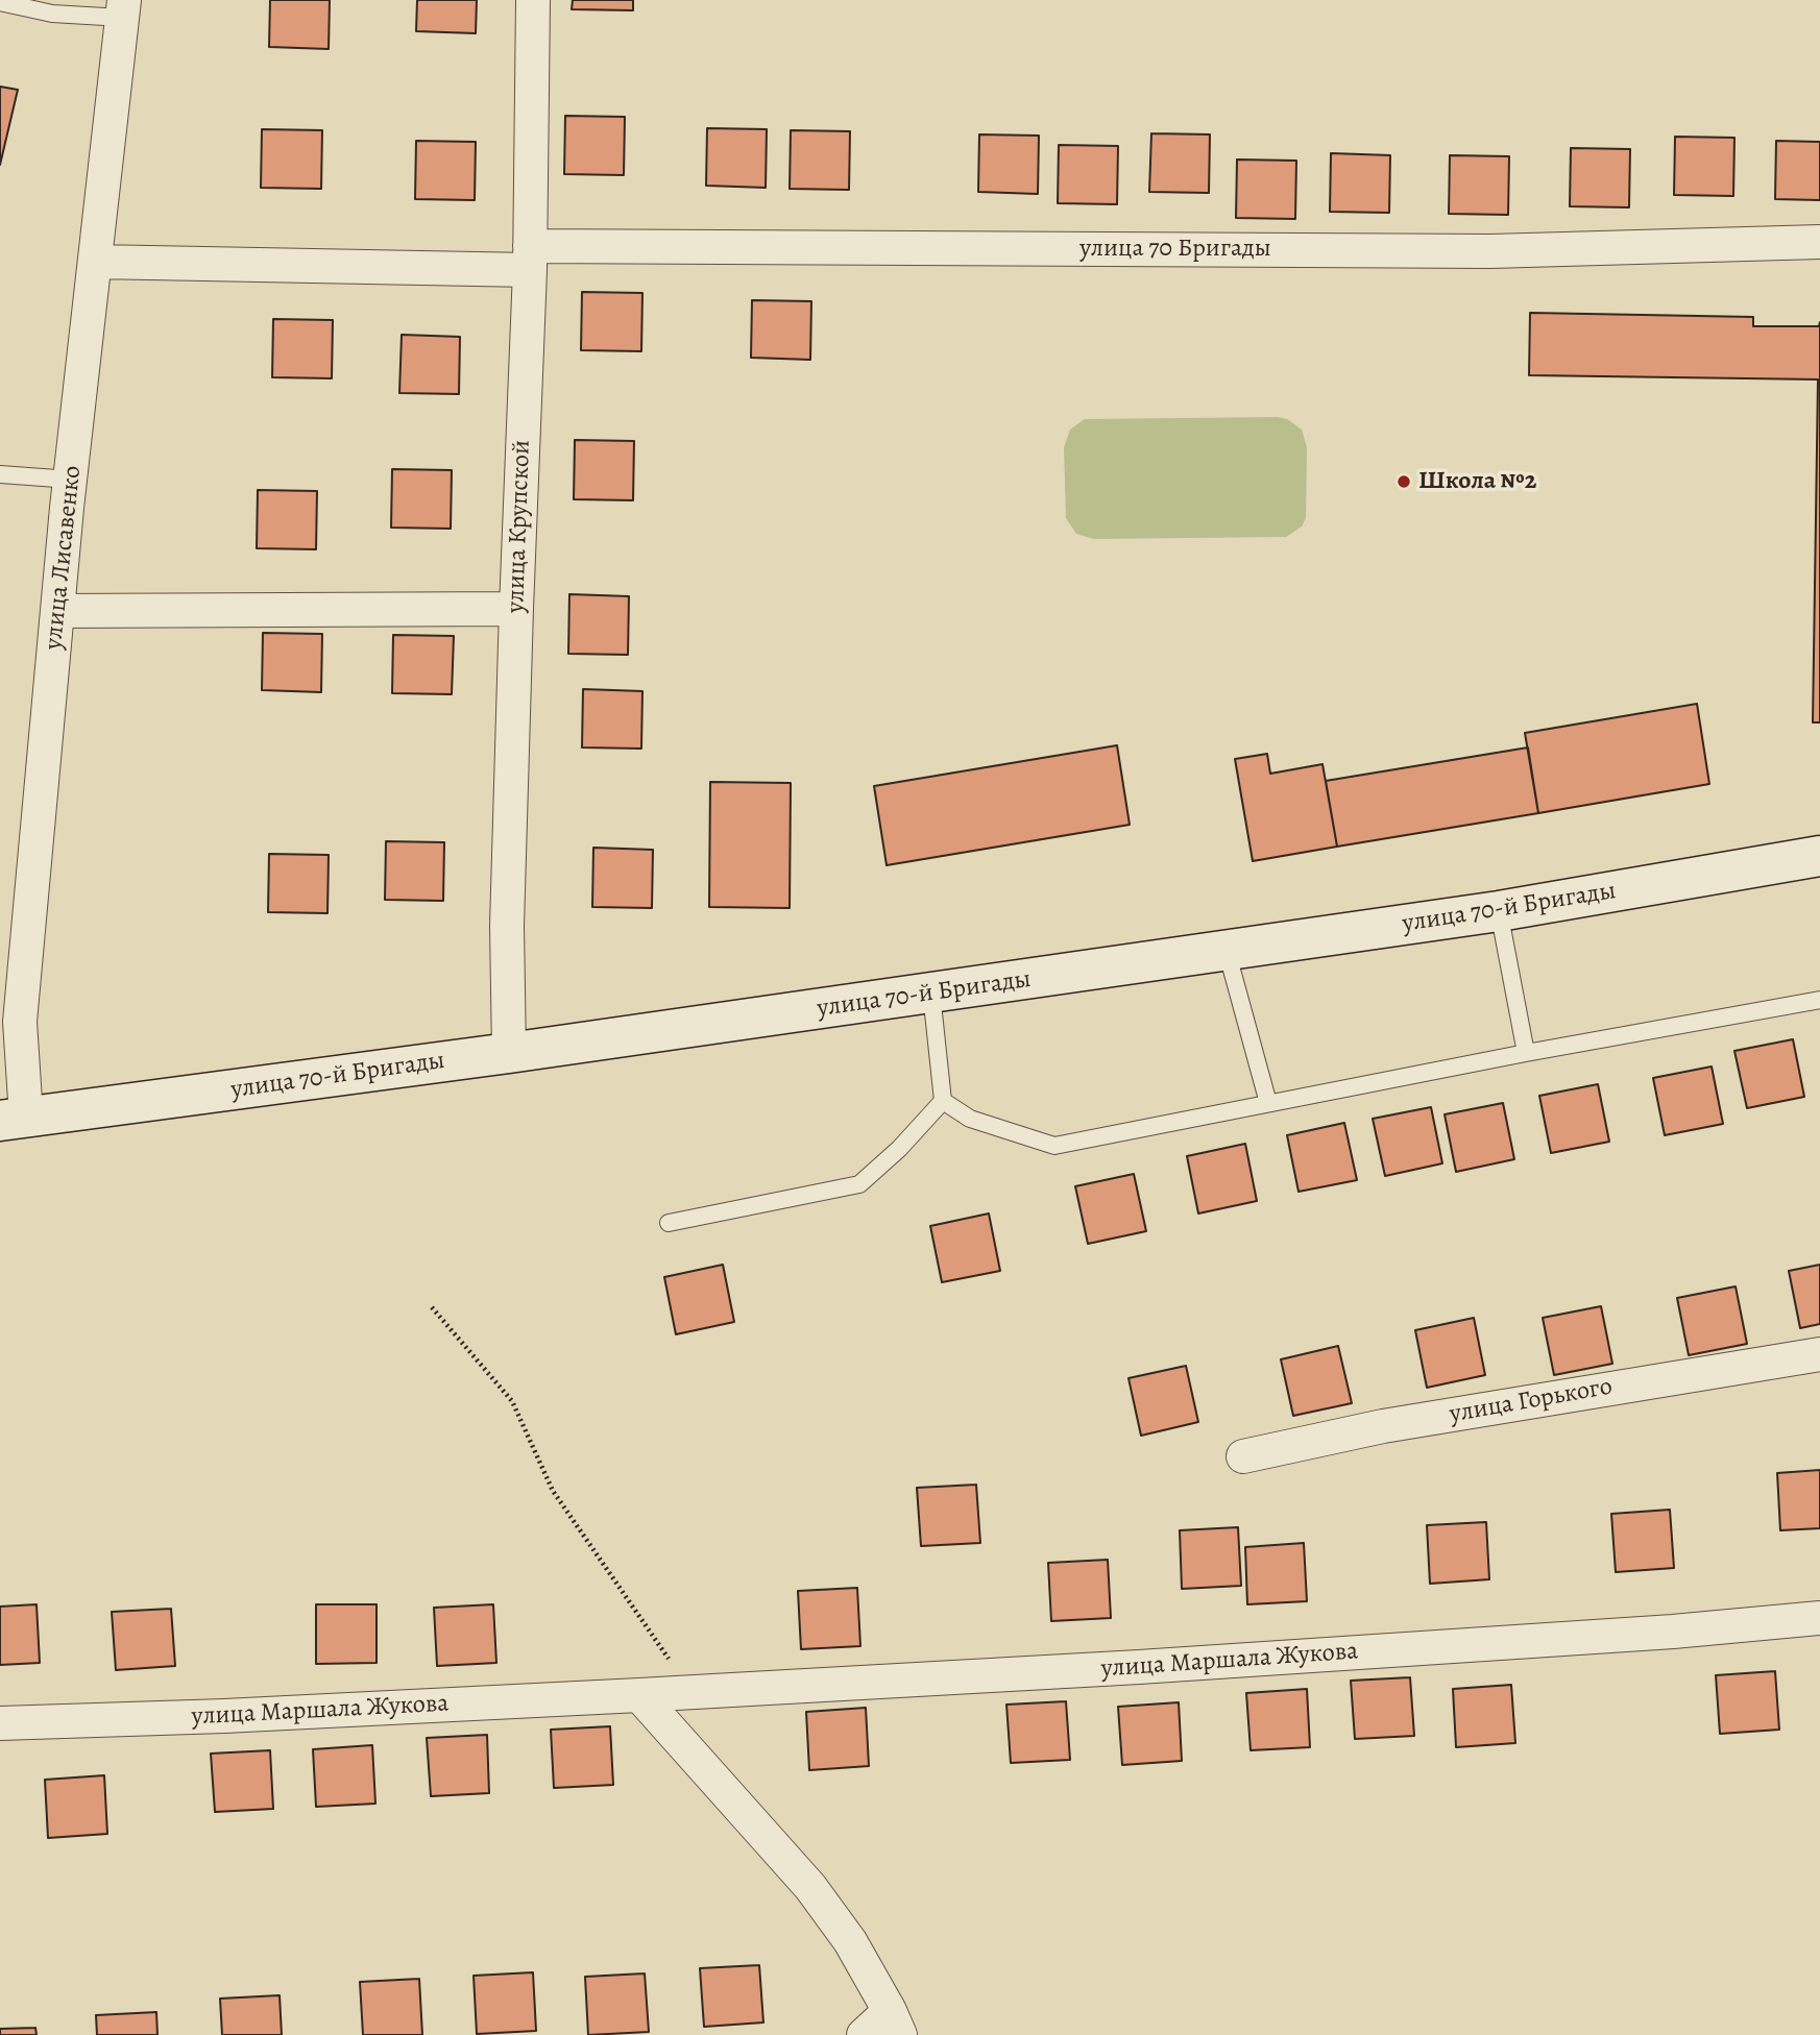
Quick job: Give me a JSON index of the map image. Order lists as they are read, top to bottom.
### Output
{
  "streets": {
    "main road": ["улица 70-й Бригады"],
    "street": [
      "улица 70 Бригады",
      "улица Крупской",
      "улица Лисавенко",
      "улица Горького",
      "улица Маршала Жукова"
    ]
  },
  "crossings": [
    ["улица 70 Бригады", "улица Крупской"],
    ["улица 70 Бригады", "улица Лисавенко"],
    ["улица Крупской", "улица 70-й Бригады"],
    ["улица Лисавенко", "улица 70-й Бригады"]
  ],
  "places": ["Школа №2"]
}
